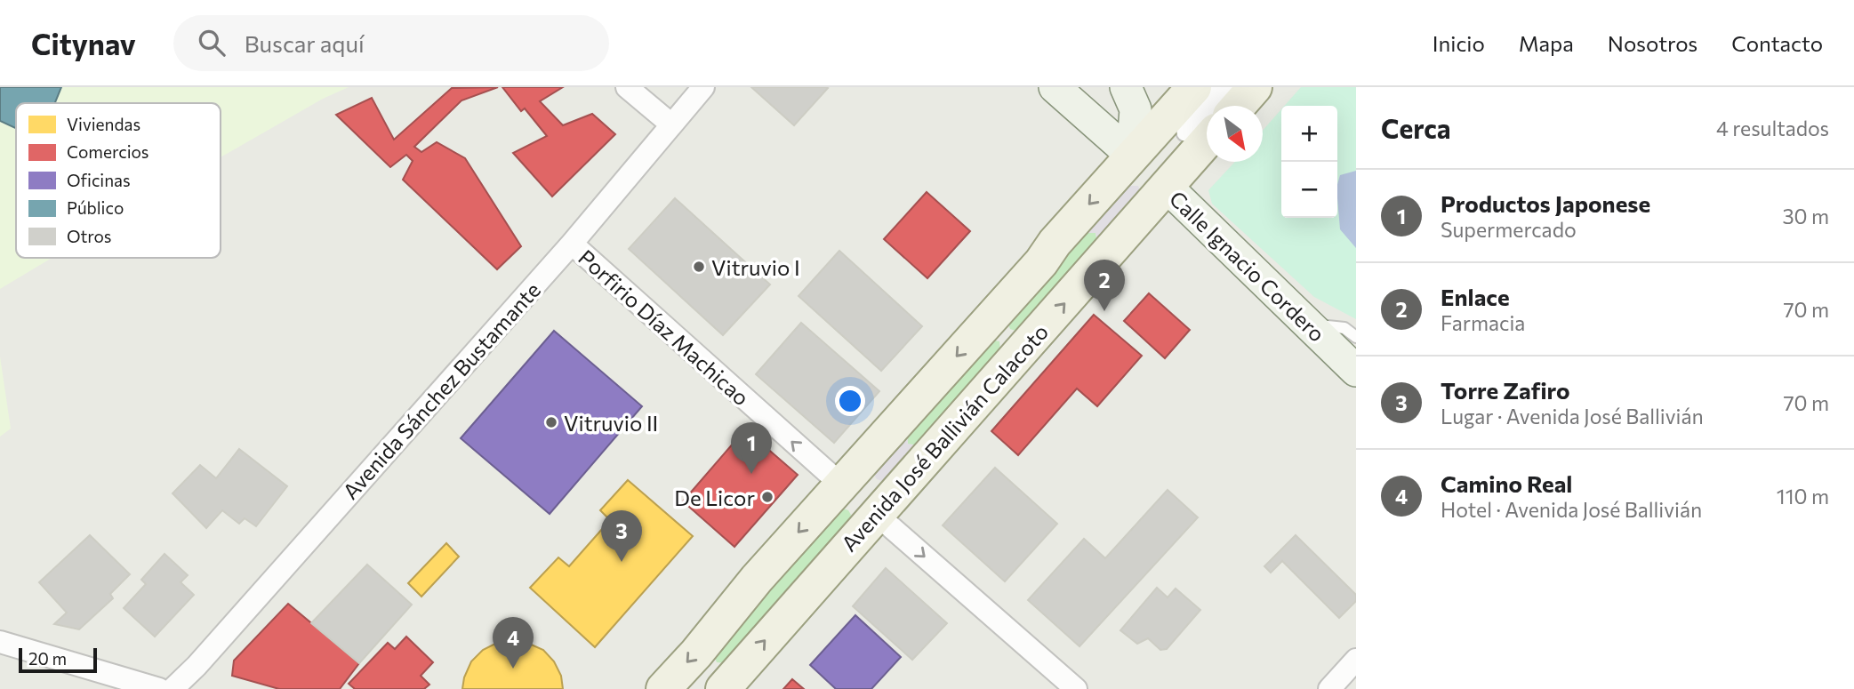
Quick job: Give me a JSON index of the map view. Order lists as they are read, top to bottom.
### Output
{
  "streets": {
    "main road": ["Calle Ignacio Cordero", "Avenida José Ballivián Calacoto"],
    "street": ["Porfirio Díaz Machicao", "Avenida Sánchez Bustamante"]
  },
  "crossings": [
    ["Calle Ignacio Cordero", "Avenida José Ballivián Calacoto"],
    ["Porfirio Díaz Machicao", "Avenida Sánchez Bustamante"],
    ["Porfirio Díaz Machicao", "Avenida José Ballivián Calacoto"]
  ],
  "one_way": ["Porfirio Díaz Machicao"],
  "places": ["Vitruvio I", "Vitruvio II", "De Licor"],
  "legend": [
    "Viviendas",
    "Comercios",
    "Oficinas",
    "Público",
    "Otros"
  ],
  "scale_bar": "20 m",
  "north": "bottom right",
  "page": {
    "header": "Citynav",
    "search": "Buscar aquí",
    "nav": [
      "Inicio",
      "Mapa",
      "Nosotros",
      "Contacto"
    ],
    "heading": ["Cerca", "4 resultados"],
    "map_buttons": ["+", "−"],
    "list": [
      {
        "mark": "1",
        "name": "Productos Japonese",
        "note": "Supermercado",
        "value": "30 m"
      },
      {
        "mark": "2",
        "name": "Enlace",
        "note": "Farmacia",
        "value": "70 m"
      },
      {
        "mark": "3",
        "name": "Torre Zafiro",
        "note": "Lugar · Avenida José Ballivián",
        "value": "70 m"
      },
      {
        "mark": "4",
        "name": "Camino Real",
        "note": "Hotel · Avenida José Ballivián",
        "value": "110 m"
      }
    ],
    "pins": [
      "2",
      "1",
      "3",
      "4"
    ],
    "scale": "20 m"
  }
}
